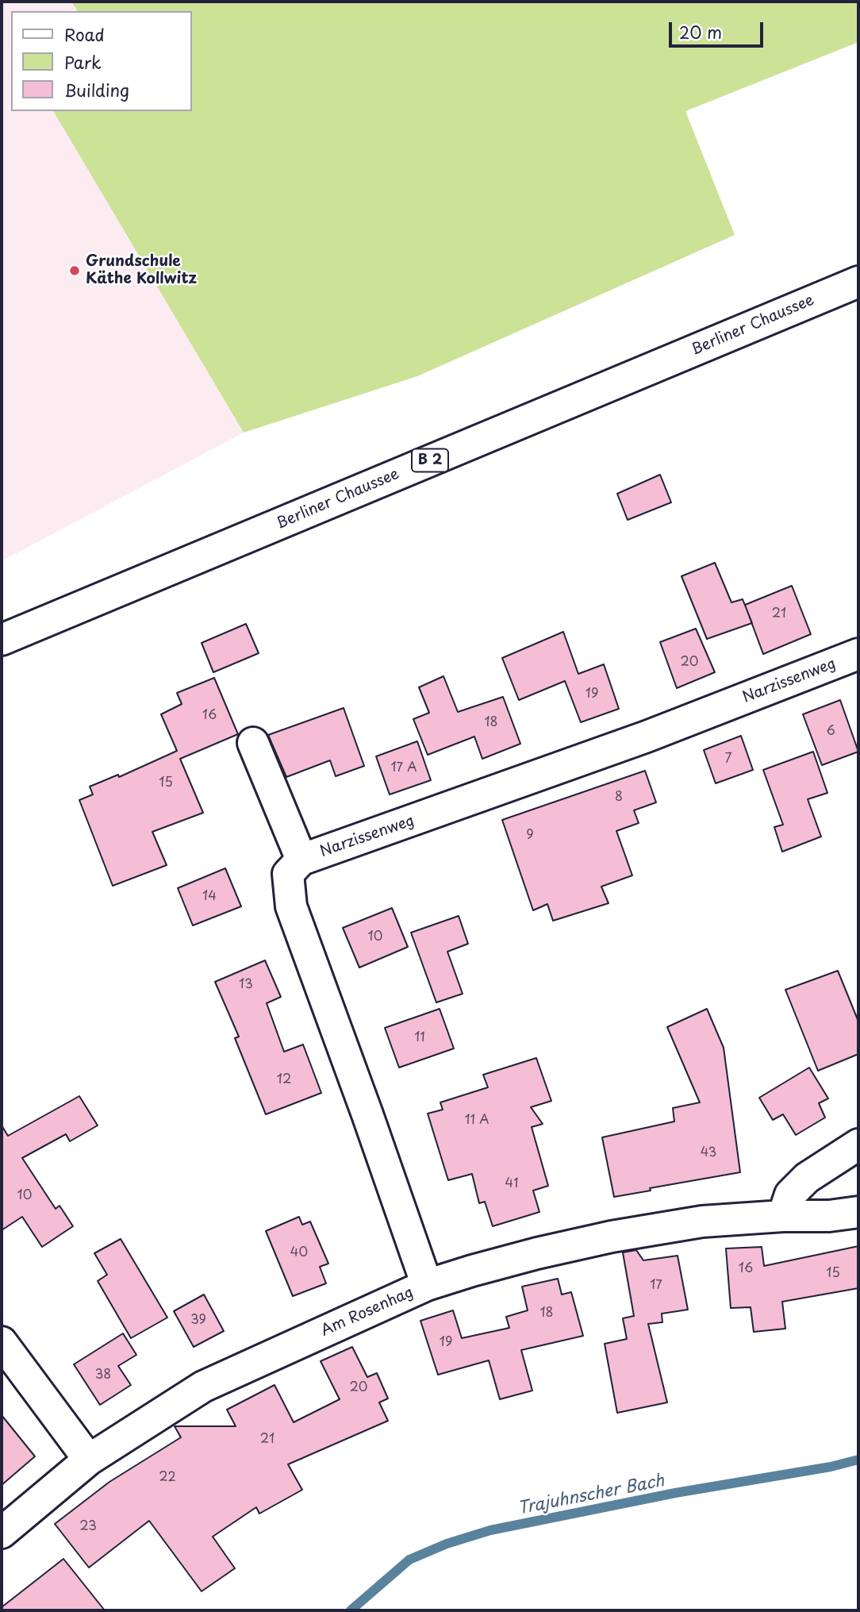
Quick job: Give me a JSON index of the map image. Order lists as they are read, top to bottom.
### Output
{
  "streets": {
    "street": [
      "Berliner Chaussee",
      "B 2",
      "Narzissenweg",
      "Am Rosenhag"
    ]
  },
  "crossings": [
    ["Narzissenweg", "Am Rosenhag"]
  ],
  "water": ["Trajuhnscher Bach"],
  "places": ["Grundschule Käthe Kollwitz"],
  "house_numbers": [
    "21",
    "20",
    "19",
    "16",
    "18",
    "6",
    "7",
    "17 A",
    "15",
    "8",
    "9",
    "14",
    "10",
    "13",
    "11",
    "12",
    "11 A",
    "43",
    "41",
    "10",
    "40",
    "16",
    "15",
    "17",
    "18",
    "39",
    "19",
    "38",
    "20",
    "21",
    "22",
    "23"
  ],
  "legend": ["Road", "Park", "Building"],
  "scale_bar": "20 m"
}
